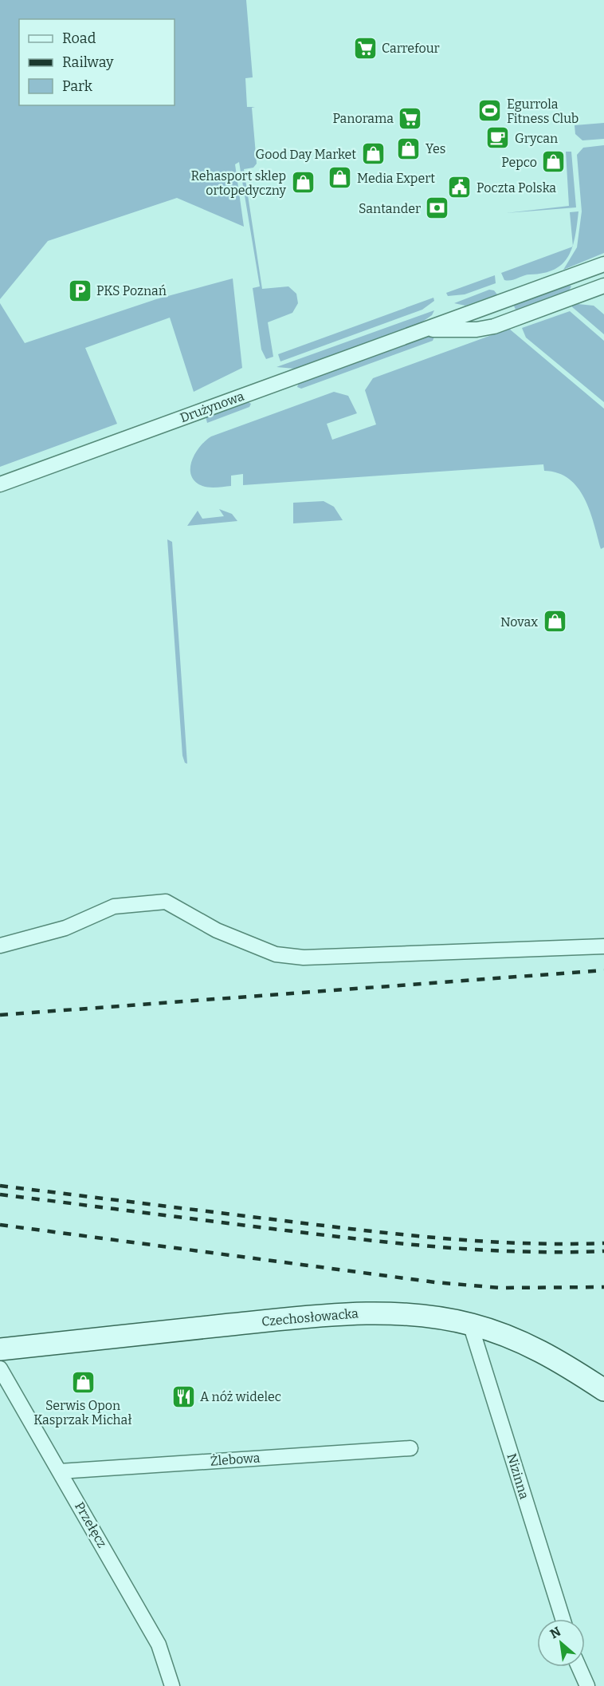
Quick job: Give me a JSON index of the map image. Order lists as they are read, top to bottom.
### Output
{
  "streets": {
    "street": [
      "Drużynowa",
      "Czechosłowacka",
      "Żlebowa",
      "Nizinna",
      "Przełęcz"
    ]
  },
  "crossings": [
    ["Czechosłowacka", "Nizinna"],
    ["Żlebowa", "Przełęcz"]
  ],
  "places": {
    "supermarket": ["Carrefour", "Panorama"],
    "sports": ["Egurrola Fitness Club"],
    "cafe": ["Grycan"],
    "shop": [
      "Yes",
      "Good Day Market",
      "Pepco",
      "Media Expert",
      "Rehasport sklep ortopedyczny",
      "Novax",
      "Serwis Opon Kasprzak Michał"
    ],
    "public building": ["Poczta Polska"],
    "bank": ["Santander"],
    "parking": ["PKS Poznań"],
    "restaurant": ["A nóż widelec"]
  },
  "legend": ["Road", "Railway", "Park"],
  "north": "top left"
}
